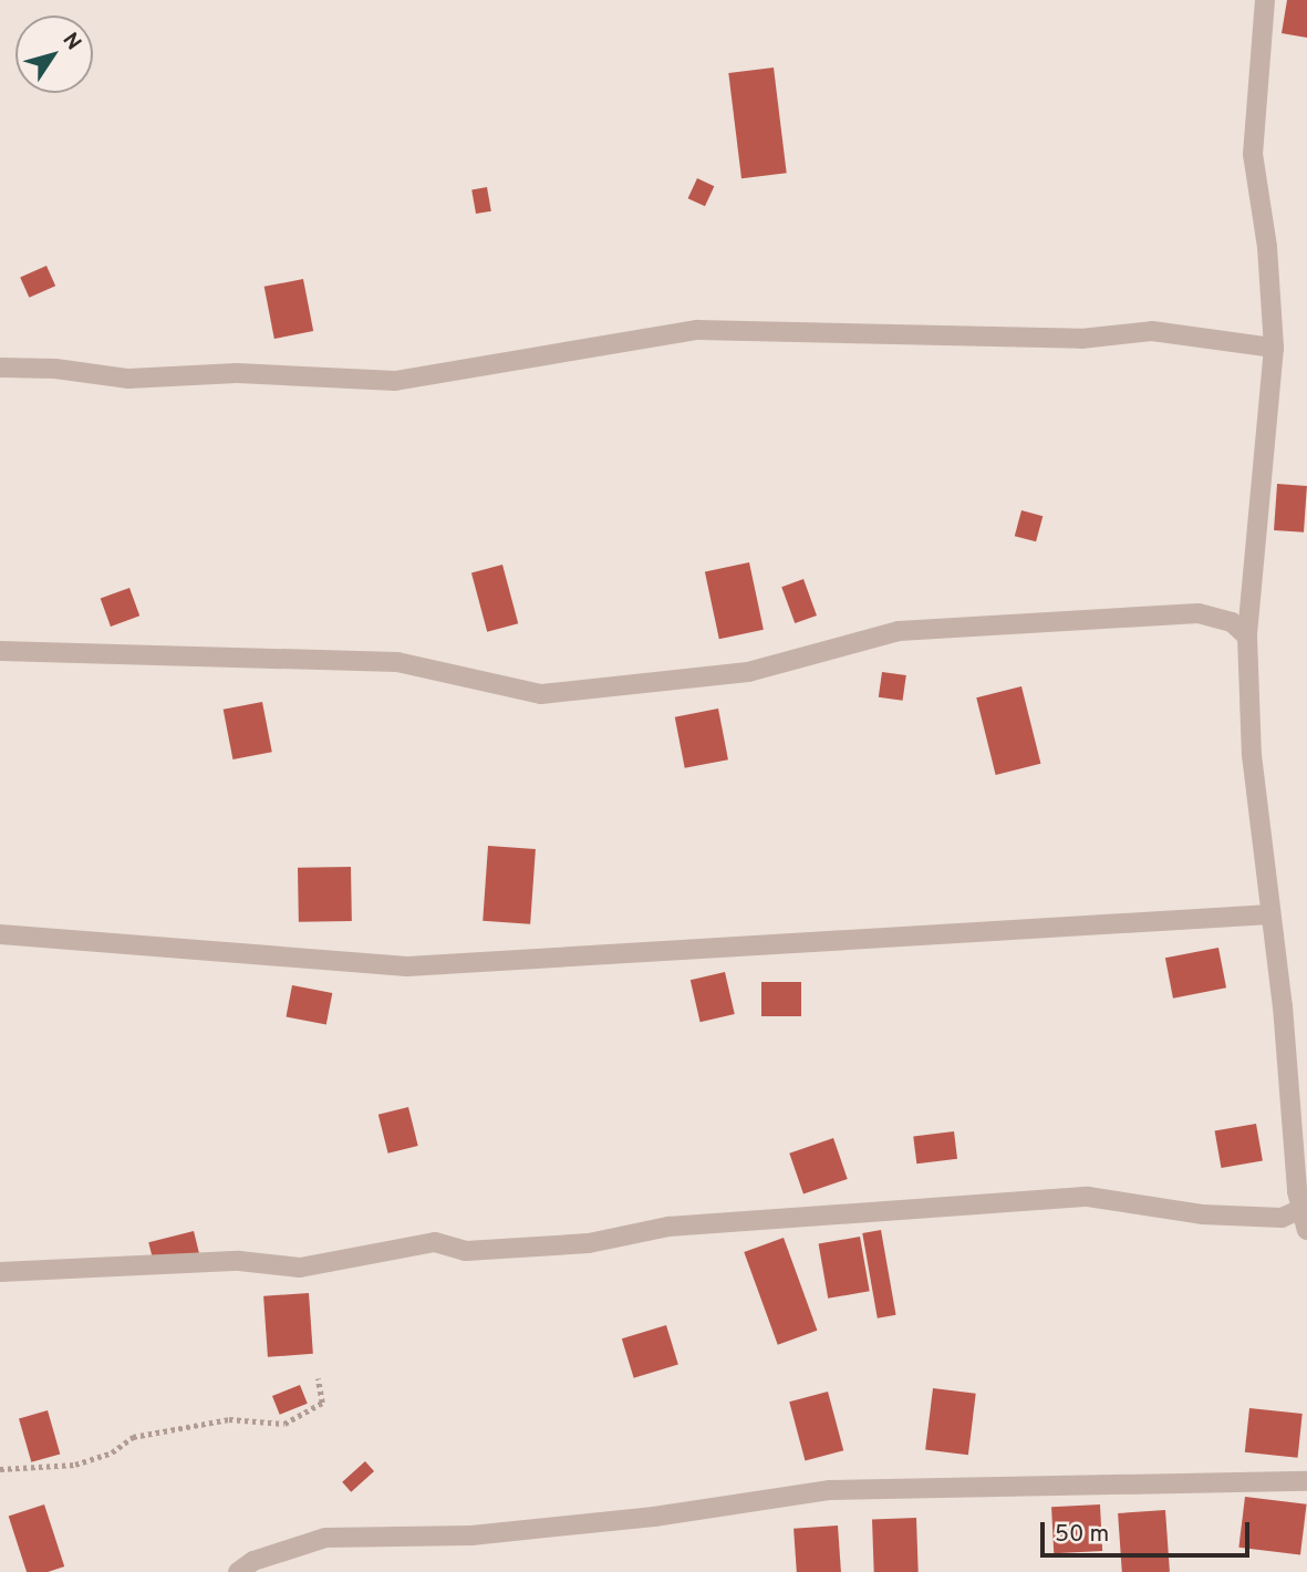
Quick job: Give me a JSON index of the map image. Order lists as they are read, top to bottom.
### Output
{
  "scale_bar": "50 m",
  "north": "top right"
}
